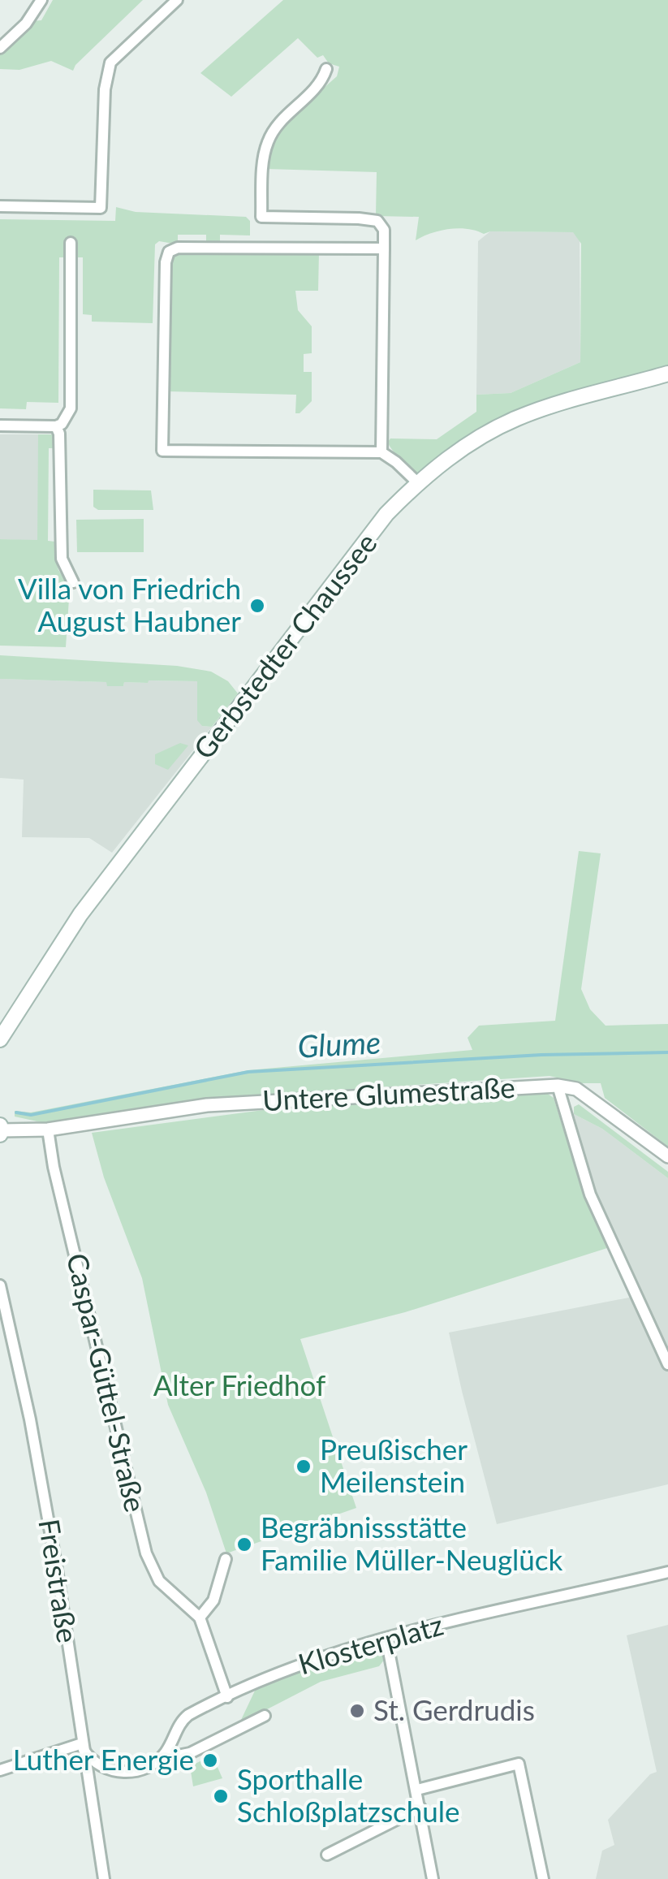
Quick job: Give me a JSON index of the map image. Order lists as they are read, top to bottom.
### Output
{
  "streets": {
    "main road": ["Gerbstedter Chaussee"],
    "street": [
      "Untere Glumestraße",
      "Caspar-Güttel-Straße",
      "Freistraße",
      "Klosterplatz"
    ]
  },
  "crossings": [
    ["Untere Glumestraße", "Caspar-Güttel-Straße"]
  ],
  "water": ["Glume"],
  "parks": ["Alter Friedhof"],
  "places": [
    "Villa von Friedrich August Haubner",
    "Preußischer Meilenstein",
    "Begräbnissstätte Familie Müller-Neuglück",
    "St. Gerdrudis",
    "Luther Energie",
    "Sporthalle Schloßplatzschule"
  ]
}
